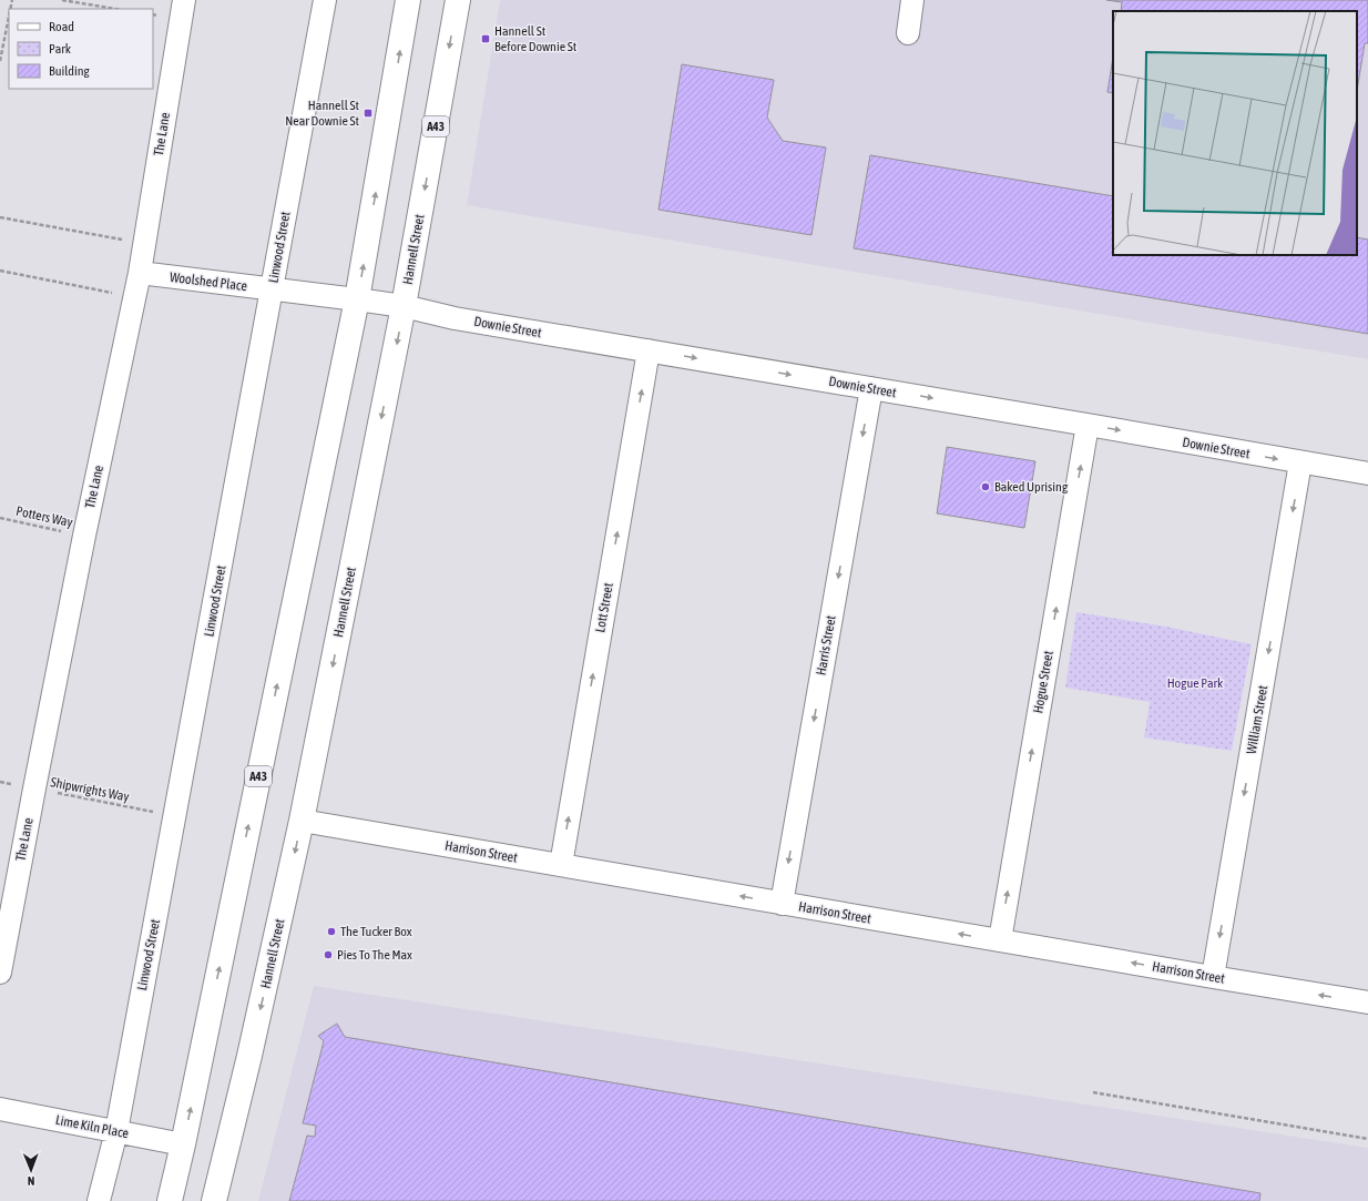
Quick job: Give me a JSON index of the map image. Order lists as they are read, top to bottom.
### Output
{
  "streets": {
    "highway": ["A43", "Hannell Street"],
    "street": [
      "The Lane",
      "Linwood Street",
      "Woolshed Place",
      "Downie Street",
      "Lott Street",
      "Harris Street",
      "Hogue Street",
      "William Street",
      "Harrison Street",
      "Lime Kiln Place"
    ],
    "path": ["Potters Way", "Shipwrights Way"]
  },
  "crossings": [
    ["A43", "Woolshed Place"],
    ["A43", "Downie Street"],
    ["A43", "Lime Kiln Place"],
    ["The Lane", "Woolshed Place"],
    ["The Lane", "Potters Way"],
    ["The Lane", "Shipwrights Way"],
    ["Linwood Street", "Woolshed Place"],
    ["Linwood Street", "Shipwrights Way"],
    ["Linwood Street", "Lime Kiln Place"],
    ["Hannell Street", "Downie Street"],
    ["Hannell Street", "Harrison Street"],
    ["Woolshed Place", "Downie Street"],
    ["Downie Street", "Lott Street"],
    ["Downie Street", "Harris Street"],
    ["Downie Street", "Hogue Street"],
    ["Downie Street", "William Street"],
    ["Lott Street", "Harrison Street"],
    ["Harris Street", "Harrison Street"],
    ["Hogue Street", "Harrison Street"],
    ["William Street", "Harrison Street"]
  ],
  "one_way": [
    "Downie Street",
    "Lott Street",
    "Harris Street",
    "Hogue Street",
    "William Street",
    "Harrison Street"
  ],
  "parks": ["Hogue Park"],
  "places": {
    "transit": ["Hannell St Before Downie St", "Hannell St Near Downie St"],
    "other": ["Baked Uprising", "The Tucker Box", "Pies To The Max"]
  },
  "legend": ["Road", "Park", "Building"],
  "north": "bottom"
}
